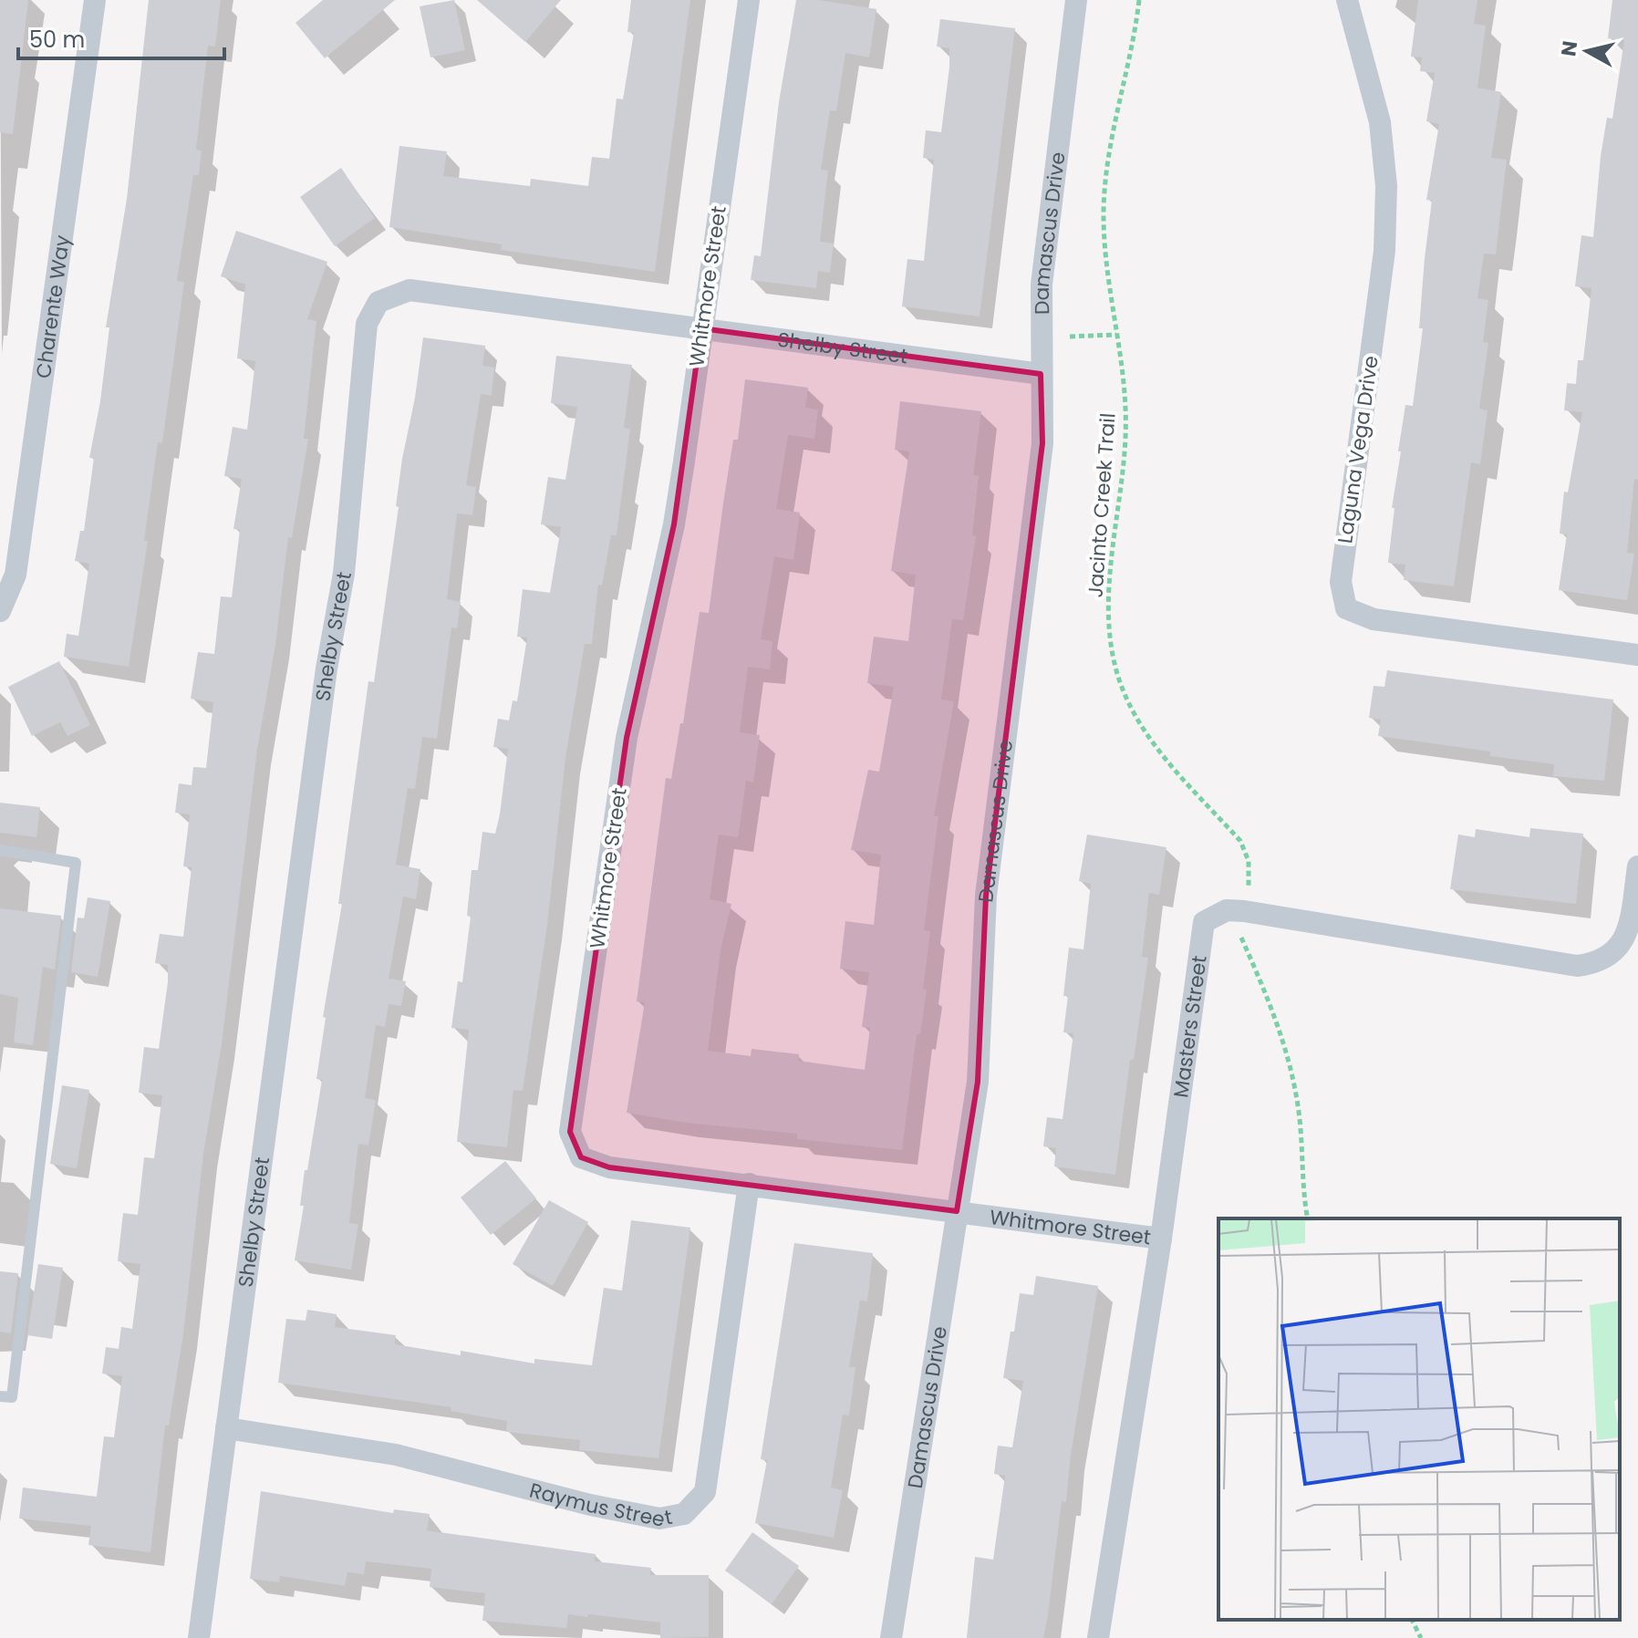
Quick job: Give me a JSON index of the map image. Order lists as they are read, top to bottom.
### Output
{
  "streets": {
    "street": [
      "Damascus Drive",
      "Whitmore Street",
      "Charente Way",
      "Shelby Street",
      "Laguna Vega Drive",
      "Masters Street",
      "Raymus Street"
    ],
    "path": ["Jacinto Creek Trail"]
  },
  "crossings": [
    ["Damascus Drive", "Whitmore Street"],
    ["Damascus Drive", "Shelby Street"],
    ["Whitmore Street", "Shelby Street"],
    ["Whitmore Street", "Masters Street"],
    ["Whitmore Street", "Raymus Street"],
    ["Shelby Street", "Raymus Street"]
  ],
  "scale_bar": "50 m",
  "north": "left"
}
